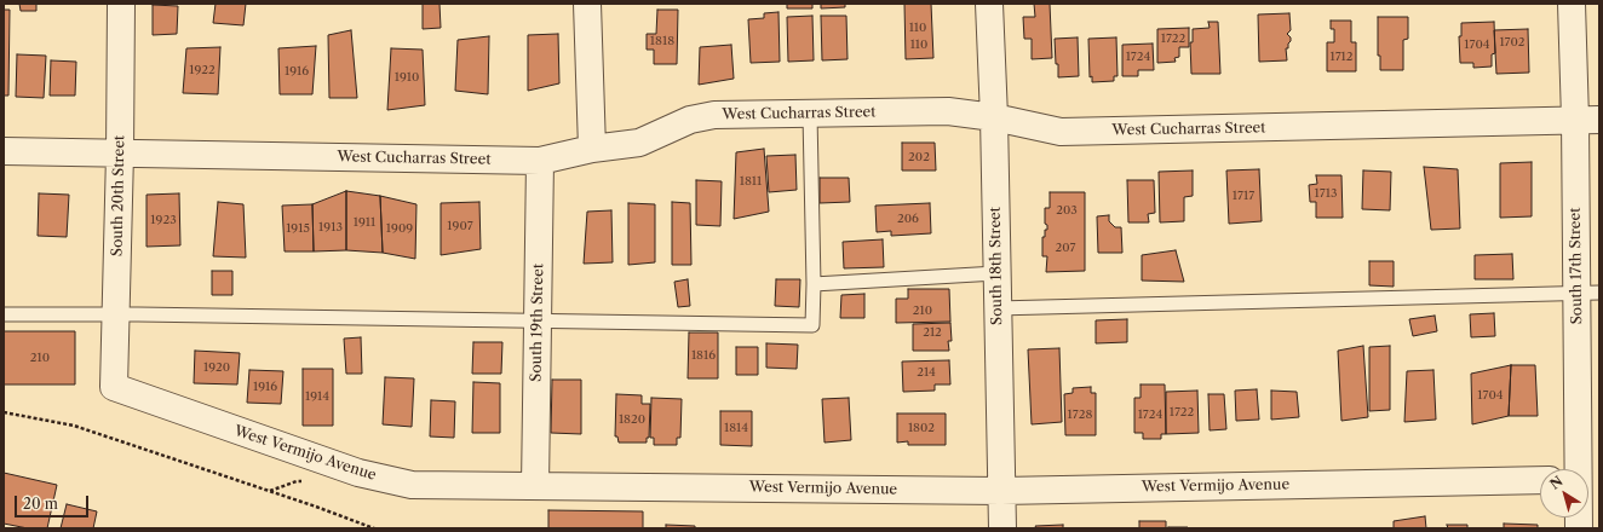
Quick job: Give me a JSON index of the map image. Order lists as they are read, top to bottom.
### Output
{
  "streets": {
    "street": [
      "West Cucharras Street",
      "South 20th Street",
      "South 18th Street",
      "South 17th Street",
      "South 19th Street",
      "West Vermijo Avenue"
    ]
  },
  "crossings": [
    ["West Cucharras Street", "South 20th Street"],
    ["West Cucharras Street", "South 18th Street"],
    ["West Cucharras Street", "South 17th Street"],
    ["West Cucharras Street", "South 19th Street"],
    ["South 20th Street", "West Vermijo Avenue"],
    ["South 18th Street", "West Vermijo Avenue"],
    ["South 19th Street", "West Vermijo Avenue"]
  ],
  "house_numbers": [
    "110",
    "1722",
    "1818",
    "1702",
    "110",
    "1704",
    "1724",
    "1712",
    "1922",
    "1916",
    "1910",
    "202",
    "1811",
    "1713",
    "1717",
    "203",
    "206",
    "1923",
    "1911",
    "1907",
    "1913",
    "1915",
    "1909",
    "207",
    "210",
    "212",
    "1816",
    "210",
    "1920",
    "214",
    "1916",
    "1704",
    "1914",
    "1722",
    "1728",
    "1724",
    "1820",
    "1814",
    "1802"
  ],
  "scale_bar": "20 m",
  "north": "top left"
}
